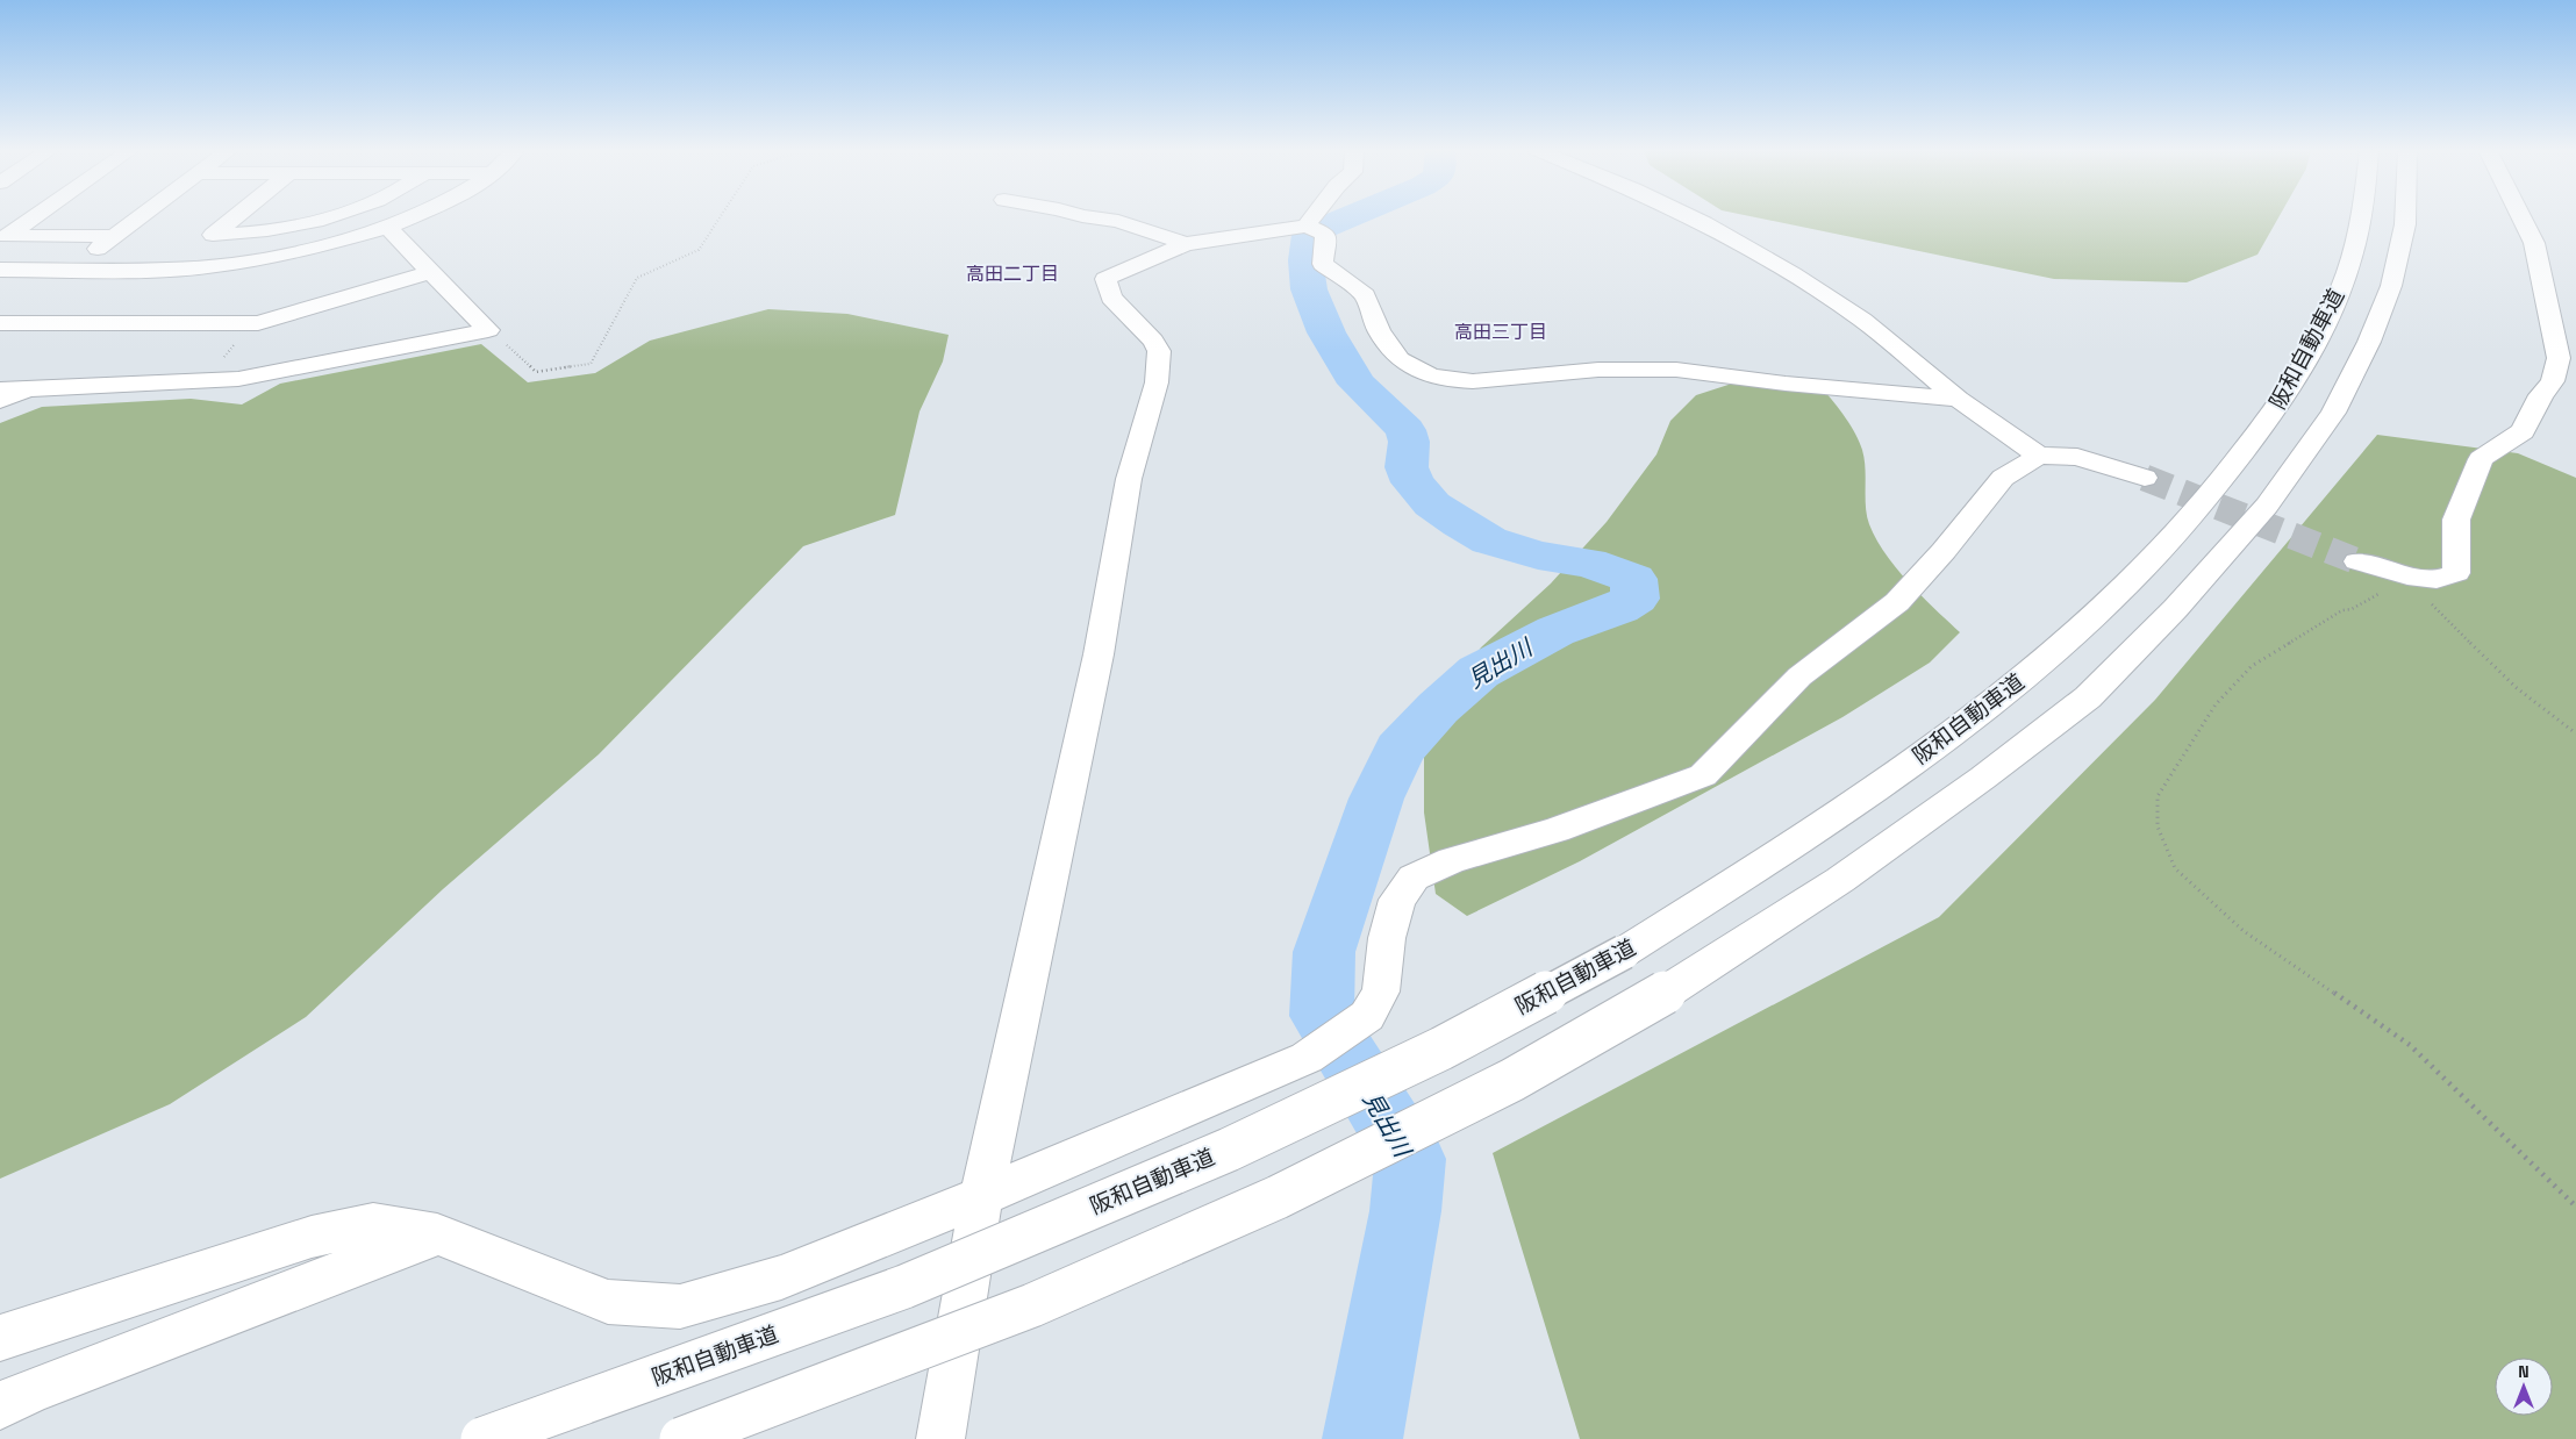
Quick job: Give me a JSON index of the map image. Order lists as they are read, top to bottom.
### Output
{
  "streets": {
    "main road": ["阪和自動車道"]
  },
  "districts": ["高田二丁目", "高田三丁目"],
  "water": ["見出川"],
  "north": "top"
}
